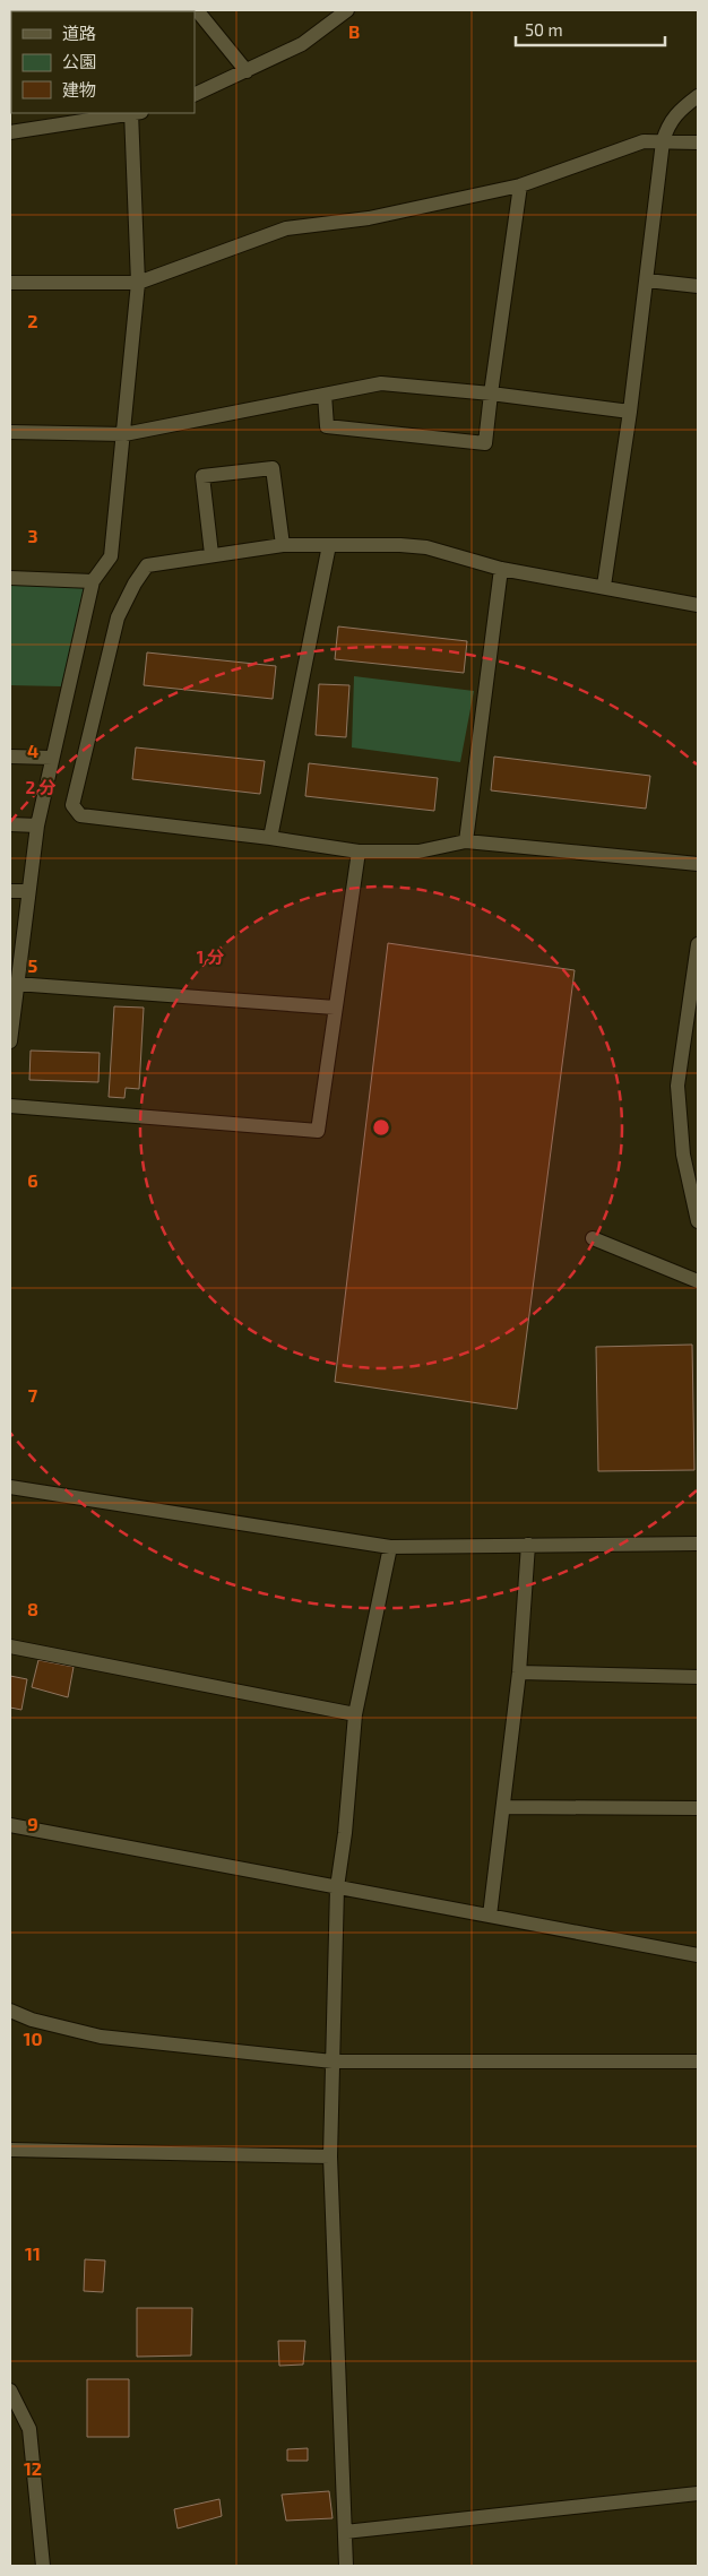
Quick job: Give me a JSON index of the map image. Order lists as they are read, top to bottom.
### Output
{
  "legend": ["道路", "公園", "建物"],
  "scale_bar": "50 m",
  "grid": {
    "columns": ["B"],
    "rows": [
      "2",
      "3",
      "4",
      "5",
      "6",
      "7",
      "8",
      "9",
      "10",
      "11",
      "12"
    ]
  },
  "rings": ["2 分", "1 分"]
}
